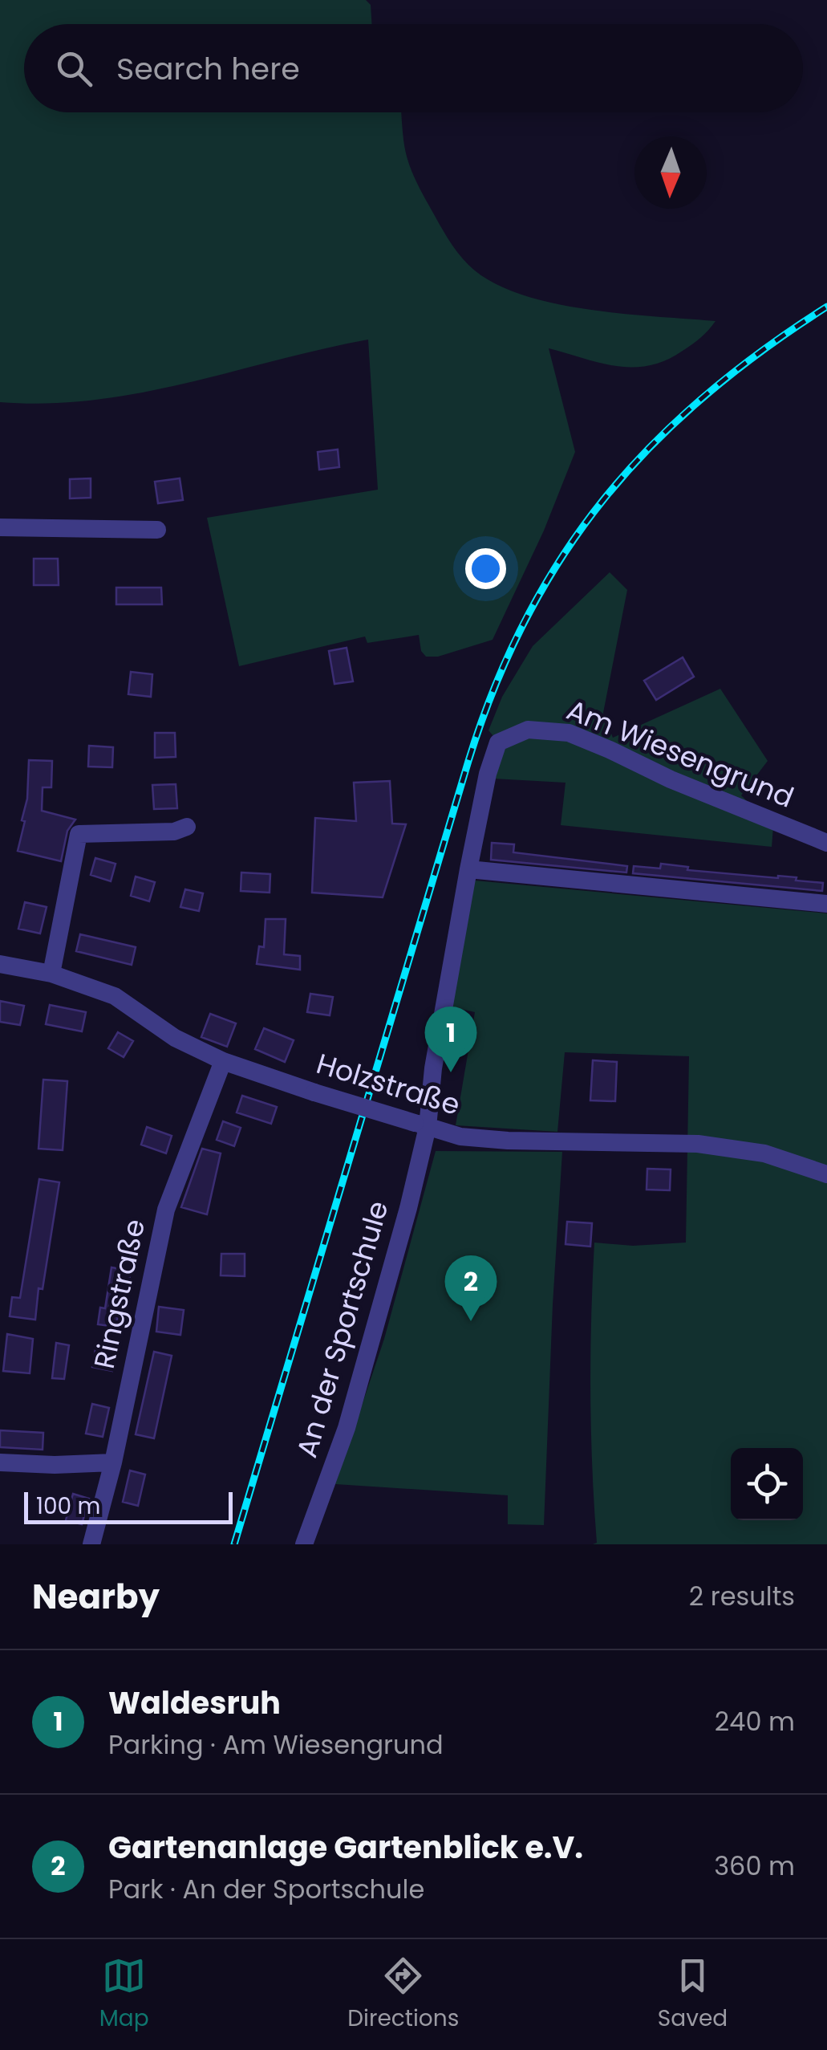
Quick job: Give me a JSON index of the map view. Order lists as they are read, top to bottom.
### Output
{
  "streets": {
    "street": [
      "Am Wiesengrund",
      "Holzstraße",
      "Ringstraße",
      "An der Sportschule"
    ]
  },
  "crossings": [
    ["Am Wiesengrund", "Holzstraße"],
    ["Am Wiesengrund", "An der Sportschule"],
    ["Holzstraße", "Ringstraße"],
    ["Holzstraße", "An der Sportschule"]
  ],
  "scale_bar": "100 m",
  "north": "bottom",
  "page": {
    "search": "Search here",
    "pins": ["1", "2"],
    "scale": "100 m",
    "heading": ["Nearby", "2 results"],
    "list": [
      {
        "mark": "1",
        "name": "Waldesruh",
        "note": "Parking · Am Wiesengrund",
        "value": "240 m"
      },
      {
        "mark": "2",
        "name": "Gartenanlage Gartenblick e.V.",
        "note": "Park · An der Sportschule",
        "value": "360 m"
      }
    ],
    "nav": ["Map", "Directions", "Saved"]
  }
}
